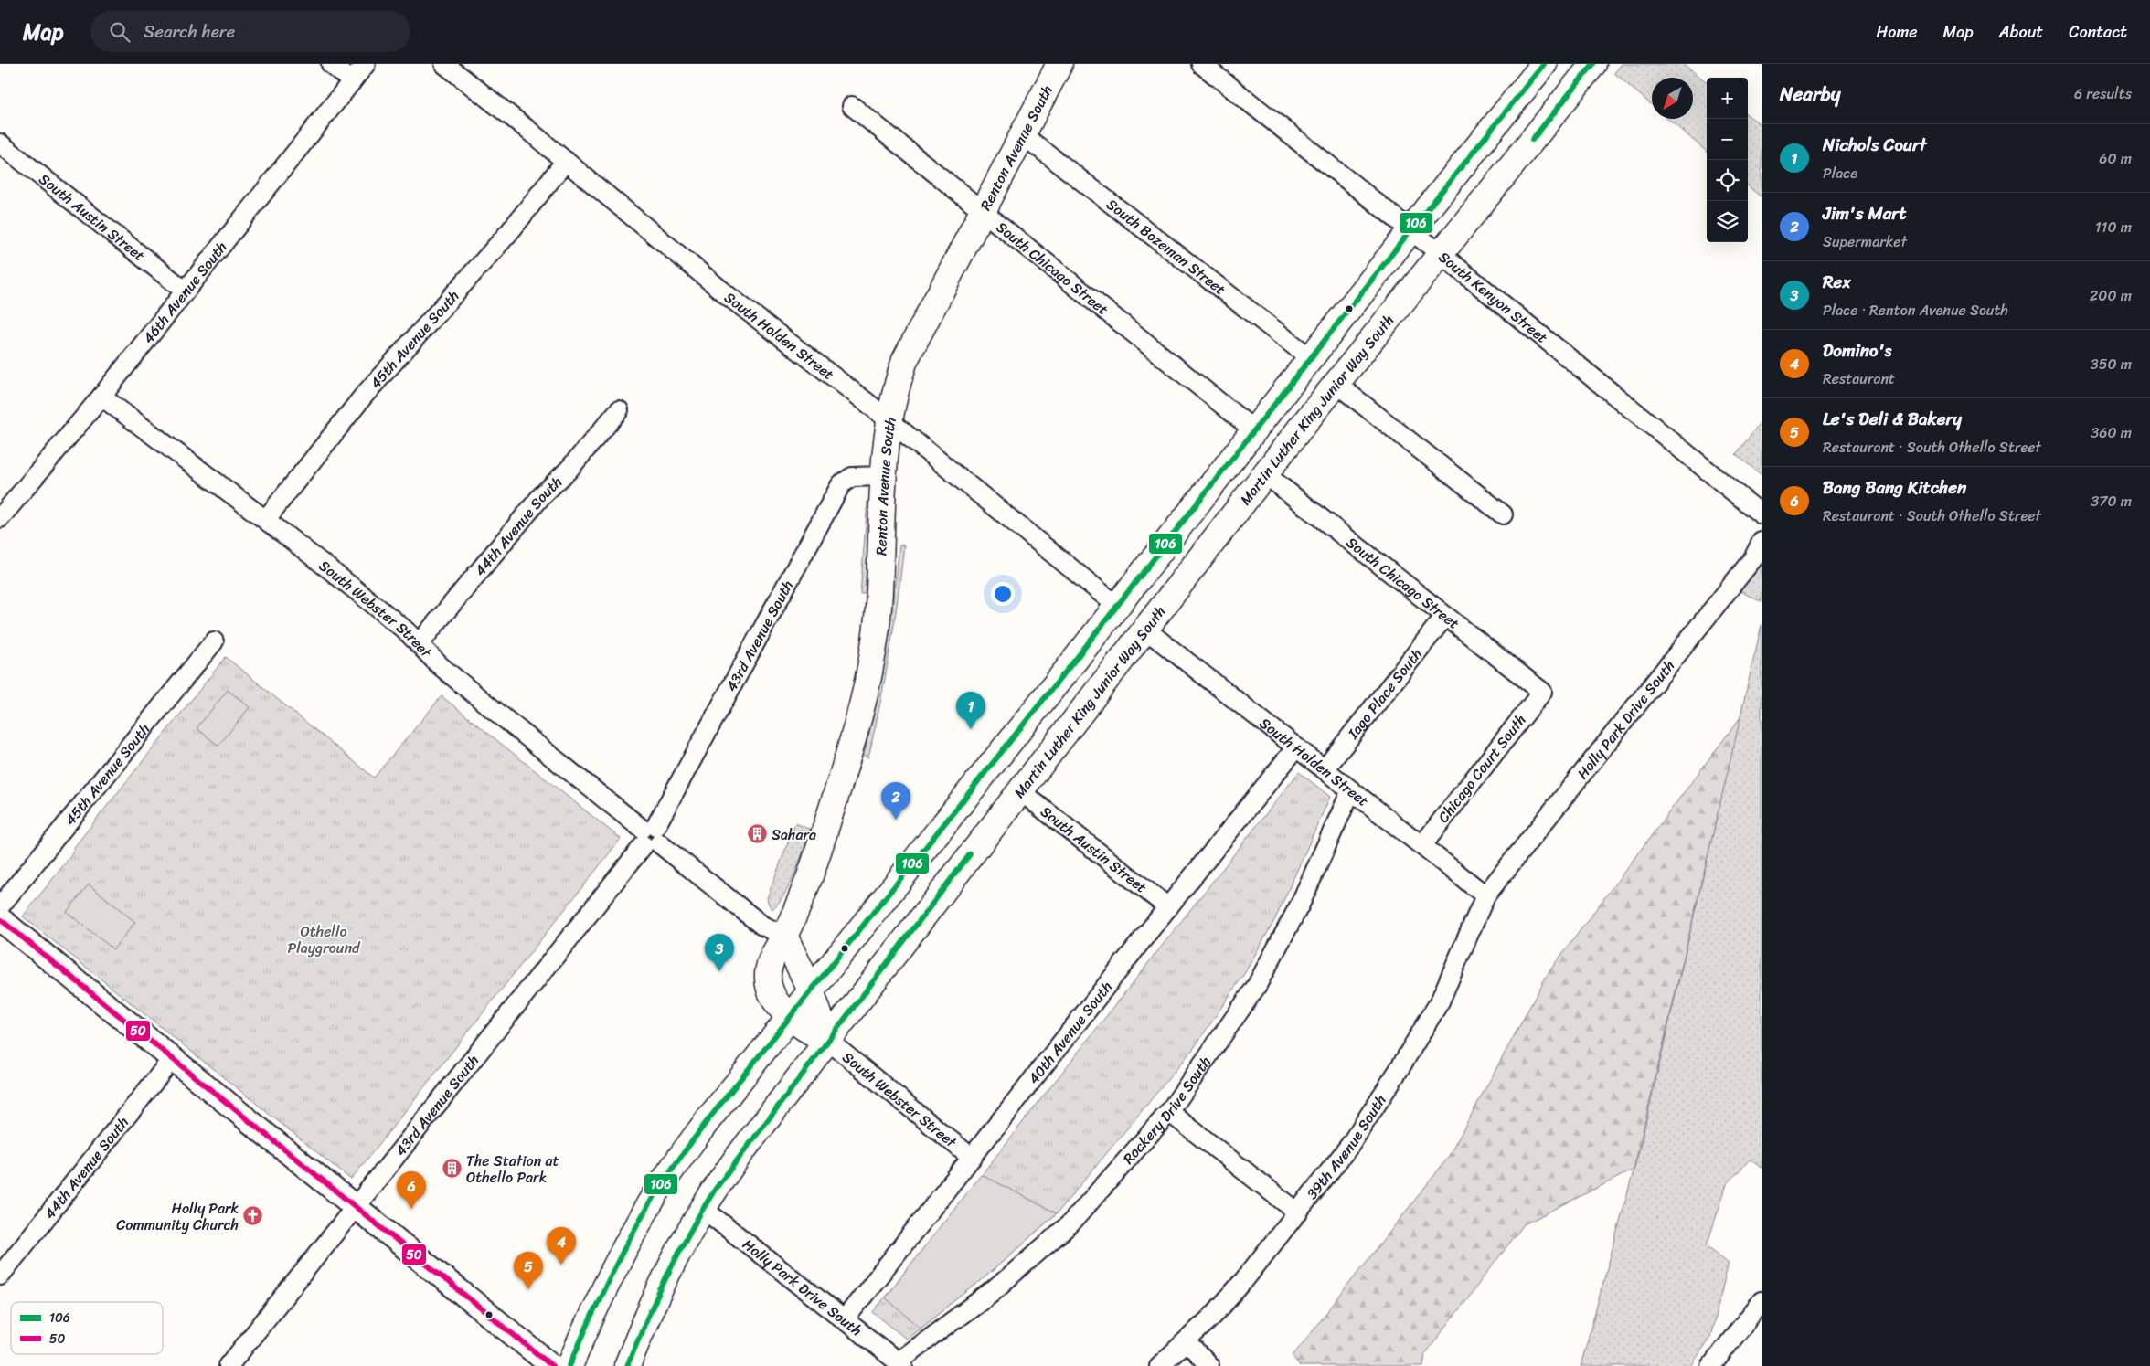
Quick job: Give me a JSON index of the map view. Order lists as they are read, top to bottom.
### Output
{
  "streets": {
    "main road": ["Renton Avenue South", "Martin Luther King Junior Way South"],
    "street": [
      "South Austin Street",
      "South Bozeman Street",
      "South Chicago Street",
      "46th Avenue South",
      "South Kenyon Street",
      "South Holden Street",
      "45th Avenue South",
      "44th Avenue South",
      "South Webster Street",
      "43rd Avenue South",
      "Iago Place South",
      "Holly Park Drive South",
      "Chicago Court South",
      "40th Avenue South",
      "Rockery Drive South",
      "39th Avenue South"
    ]
  },
  "crossings": [
    ["Renton Avenue South", "South Bozeman Street"],
    ["Renton Avenue South", "South Chicago Street"],
    ["Renton Avenue South", "South Holden Street"],
    ["Renton Avenue South", "Martin Luther King Junior Way South"],
    ["Renton Avenue South", "South Webster Street"],
    ["Renton Avenue South", "43rd Avenue South"],
    ["South Austin Street", "46th Avenue South"],
    ["South Austin Street", "Martin Luther King Junior Way South"],
    ["South Austin Street", "40th Avenue South"],
    ["South Chicago Street", "Martin Luther King Junior Way South"],
    ["South Chicago Street", "Iago Place South"],
    ["South Chicago Street", "Chicago Court South"],
    ["46th Avenue South", "South Webster Street"],
    ["South Kenyon Street", "Martin Luther King Junior Way South"],
    ["South Holden Street", "45th Avenue South"],
    ["South Holden Street", "Martin Luther King Junior Way South"],
    ["South Holden Street", "Iago Place South"],
    ["South Holden Street", "Holly Park Drive South"],
    ["South Holden Street", "Chicago Court South"],
    ["South Holden Street", "40th Avenue South"],
    ["South Holden Street", "Rockery Drive South"],
    ["South Holden Street", "39th Avenue South"],
    ["45th Avenue South", "South Webster Street"],
    ["Martin Luther King Junior Way South", "South Webster Street"],
    ["Martin Luther King Junior Way South", "Holly Park Drive South"],
    ["44th Avenue South", "South Webster Street"],
    ["South Webster Street", "43rd Avenue South"],
    ["South Webster Street", "40th Avenue South"],
    ["Holly Park Drive South", "40th Avenue South"],
    ["Holly Park Drive South", "Rockery Drive South"],
    ["Holly Park Drive South", "39th Avenue South"]
  ],
  "parks": ["Othello Playground"],
  "places": {
    "building": ["Sahara", "The Station at Othello Park"],
    "church": ["Holly Park Community Church"]
  },
  "lines": ["transit line 106", "transit line 50"],
  "legend": ["106", "50"],
  "north": "bottom left",
  "page": {
    "header": "Map",
    "search": "Search here",
    "nav": [
      "Home",
      "Map",
      "About",
      "Contact"
    ],
    "heading": ["Nearby", "6 results"],
    "map_buttons": ["+", "−"],
    "list": [
      {
        "mark": "1",
        "name": "Nichols Court",
        "note": "Place",
        "value": "60 m"
      },
      {
        "mark": "2",
        "name": "Jim's Mart",
        "note": "Supermarket",
        "value": "110 m"
      },
      {
        "mark": "3",
        "name": "Rex",
        "note": "Place · Renton Avenue South",
        "value": "200 m"
      },
      {
        "mark": "4",
        "name": "Domino's",
        "note": "Restaurant",
        "value": "350 m"
      },
      {
        "mark": "5",
        "name": "Le's Deli & Bakery",
        "note": "Restaurant · South Othello Street",
        "value": "360 m"
      },
      {
        "mark": "6",
        "name": "Bang Bang Kitchen",
        "note": "Restaurant · South Othello Street",
        "value": "370 m"
      }
    ],
    "pins": [
      "1",
      "2",
      "3",
      "6",
      "4",
      "5"
    ]
  }
}
